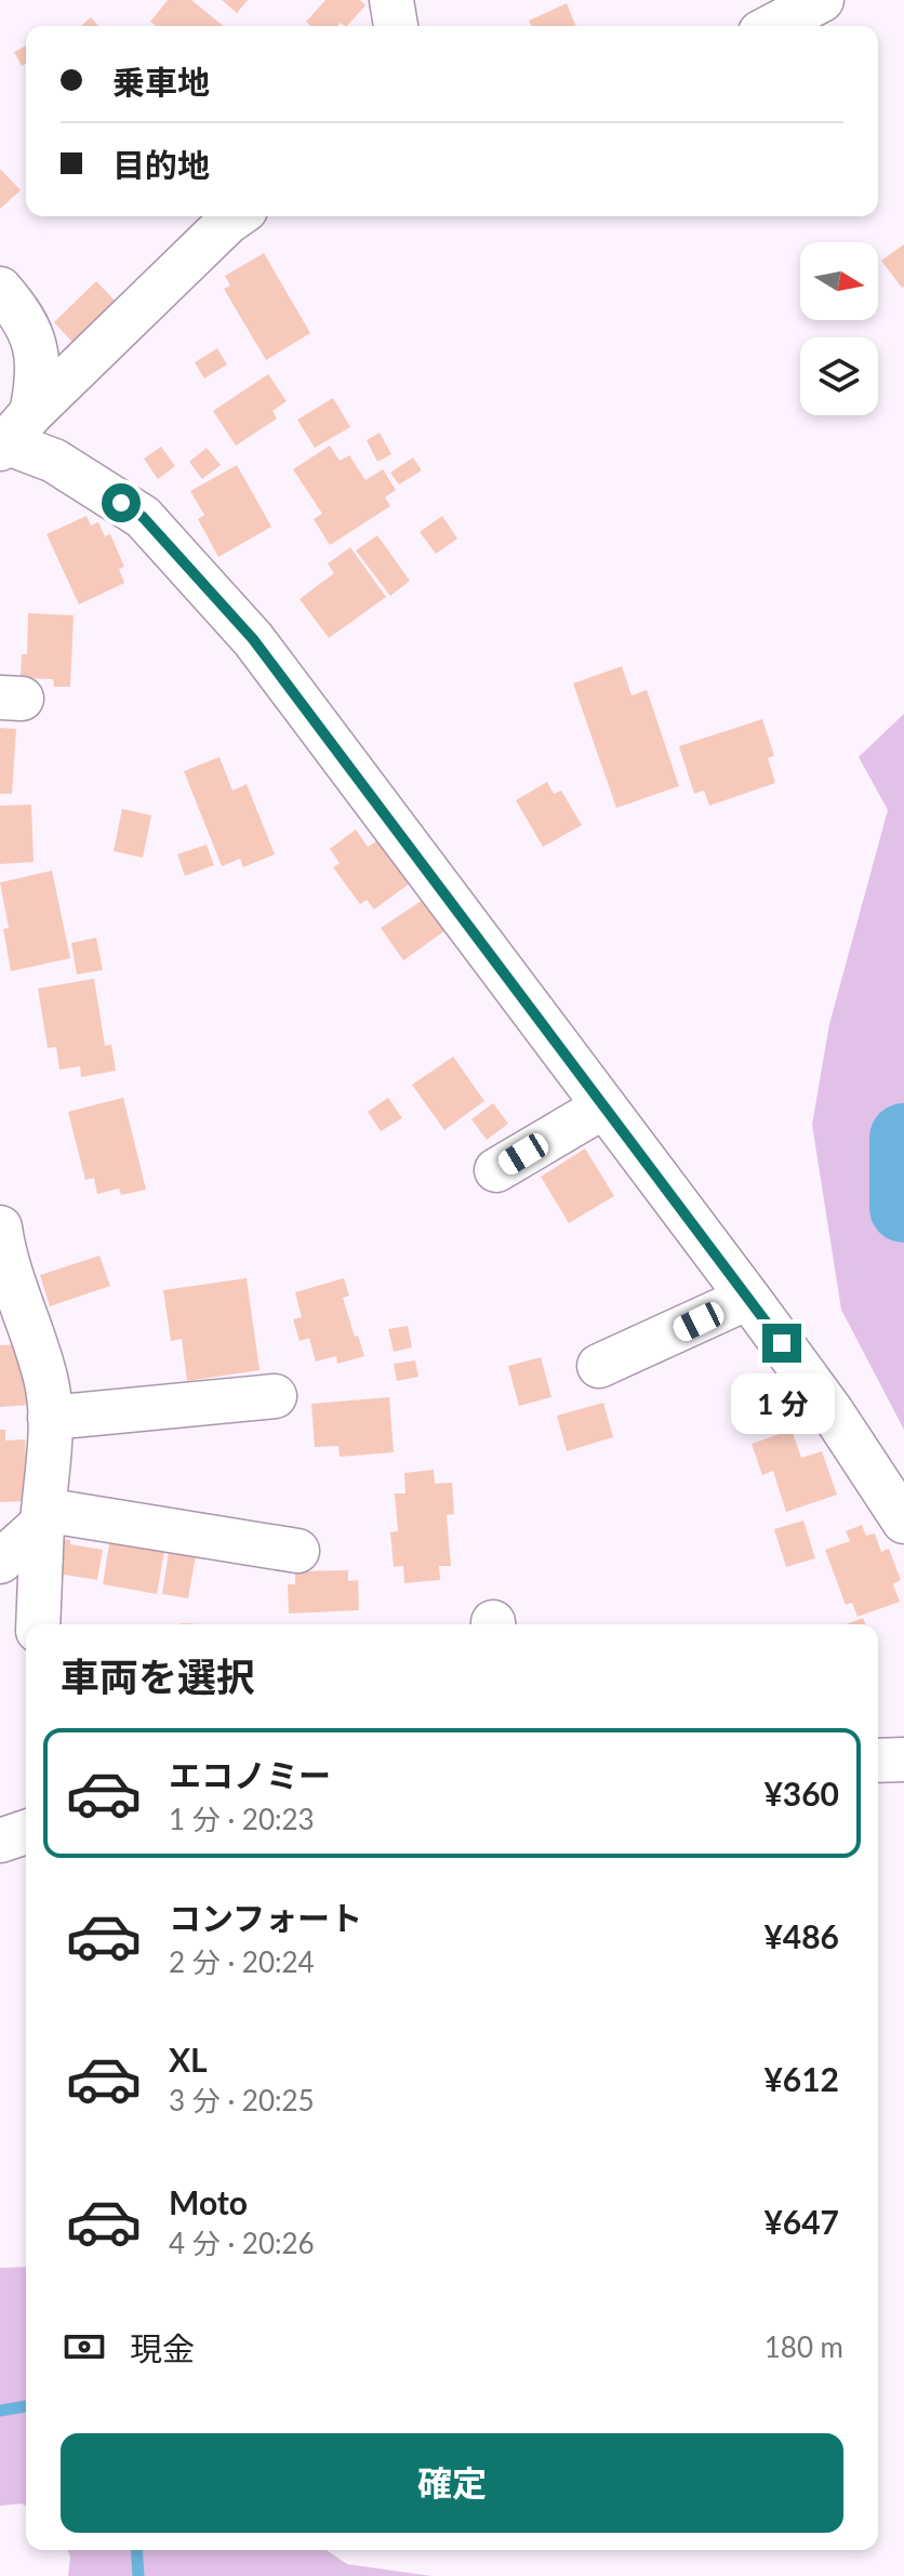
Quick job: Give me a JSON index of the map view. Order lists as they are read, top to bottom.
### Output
{
  "north": "right",
  "page": {
    "banner": ["乗車地", "目的地"],
    "bubble": "1 分",
    "heading": "車両を選択",
    "list": [
      {
        "name": "エコノミー",
        "note": "1 分 · 20:23",
        "value": "¥360"
      },
      {
        "name": "コンフォート",
        "note": "2 分 · 20:24",
        "value": "¥486"
      },
      {
        "name": "XL",
        "note": "3 分 · 20:25",
        "value": "¥612"
      },
      {
        "name": "Moto",
        "note": "4 分 · 20:26",
        "value": "¥647"
      }
    ],
    "pay": ["現金", "180 m"],
    "buttons": "確定"
  }
}
